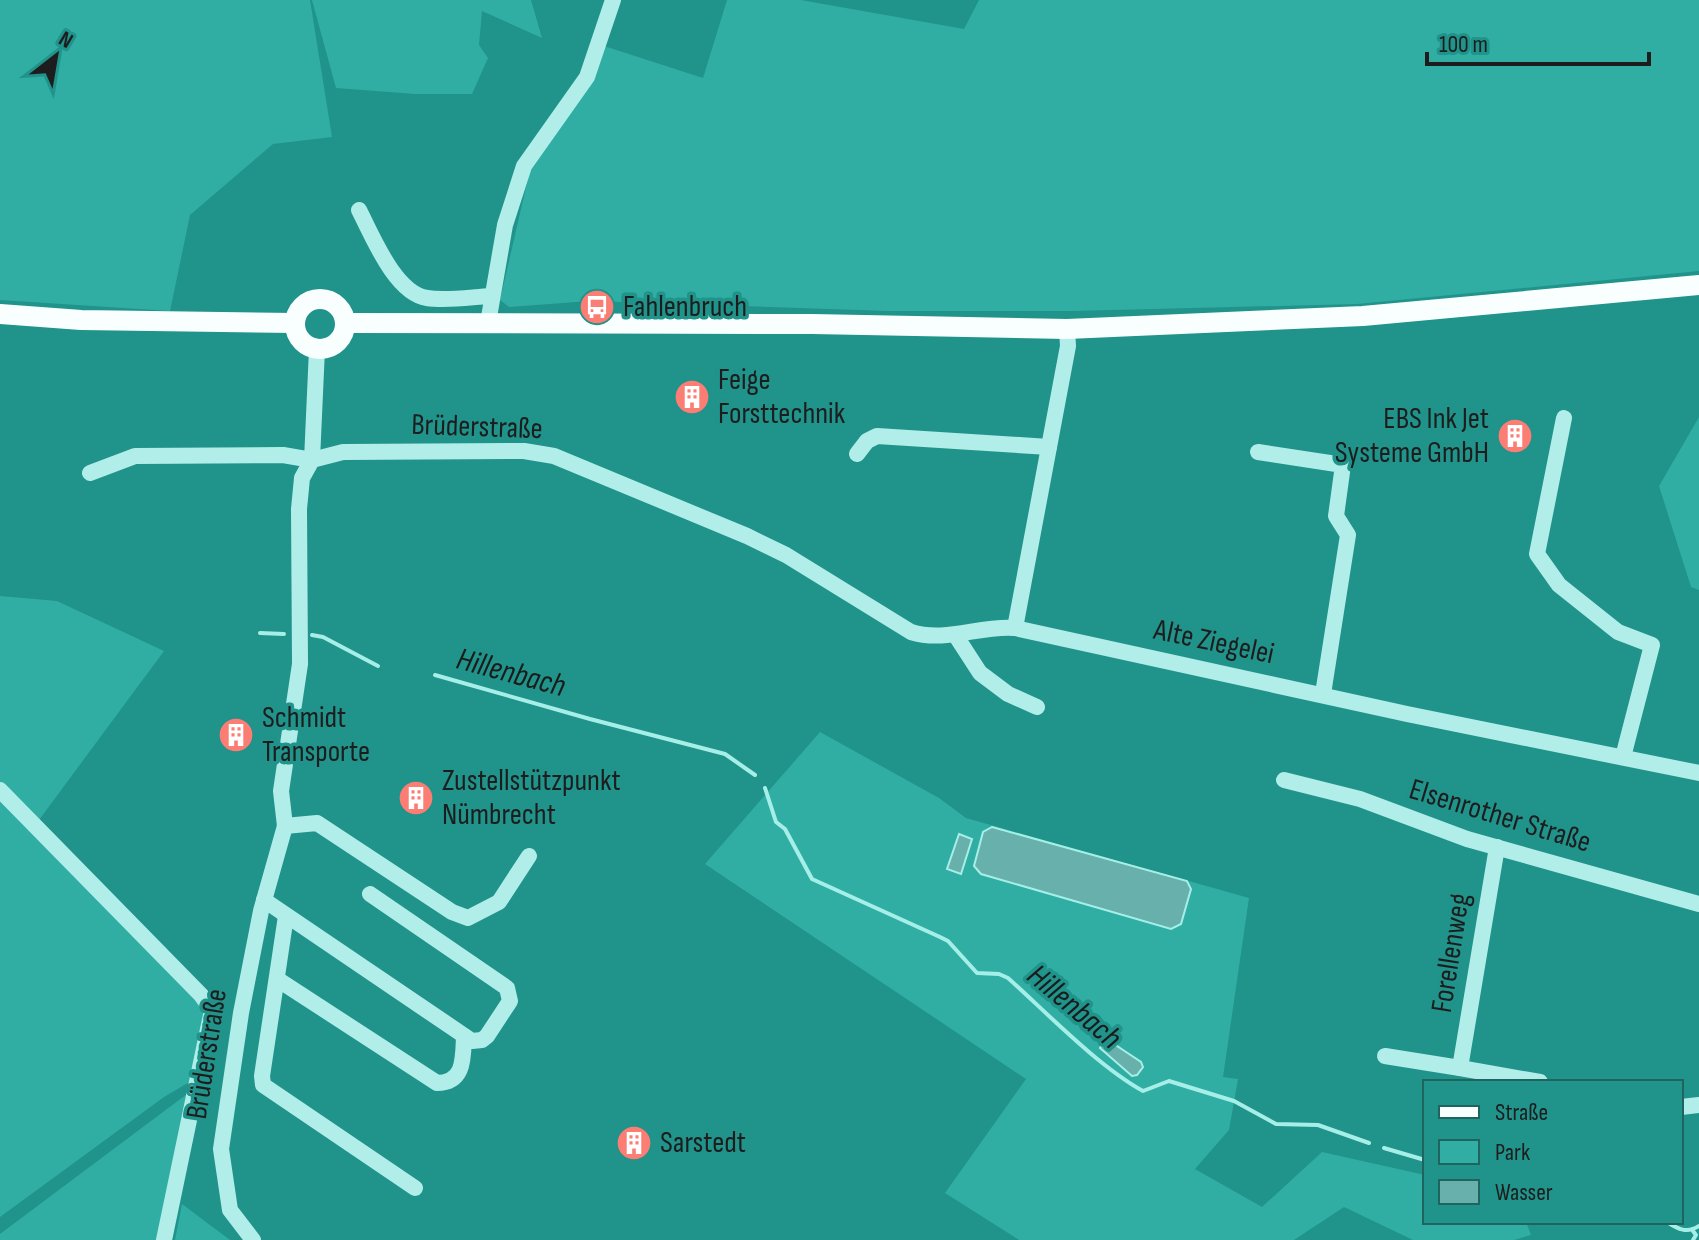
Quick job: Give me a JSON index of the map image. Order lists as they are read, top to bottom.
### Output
{
  "streets": {
    "street": [
      "Brüderstraße",
      "Alte Ziegelei",
      "Elsenrother Straße",
      "Forellenweg"
    ]
  },
  "crossings": [
    ["Brüderstraße", "Alte Ziegelei"],
    ["Elsenrother Straße", "Forellenweg"]
  ],
  "water": ["Hillenbach"],
  "places": {
    "bus stop": ["Fahlenbruch"],
    "building": [
      "Feige Forsttechnik",
      "EBS Ink Jet Systeme GmbH",
      "Schmidt Transporte",
      "Zustellstützpunkt Nümbrecht",
      "Sarstedt"
    ]
  },
  "legend": ["Straße", "Park", "Wasser"],
  "scale_bar": "100 m",
  "north": "top right"
}
